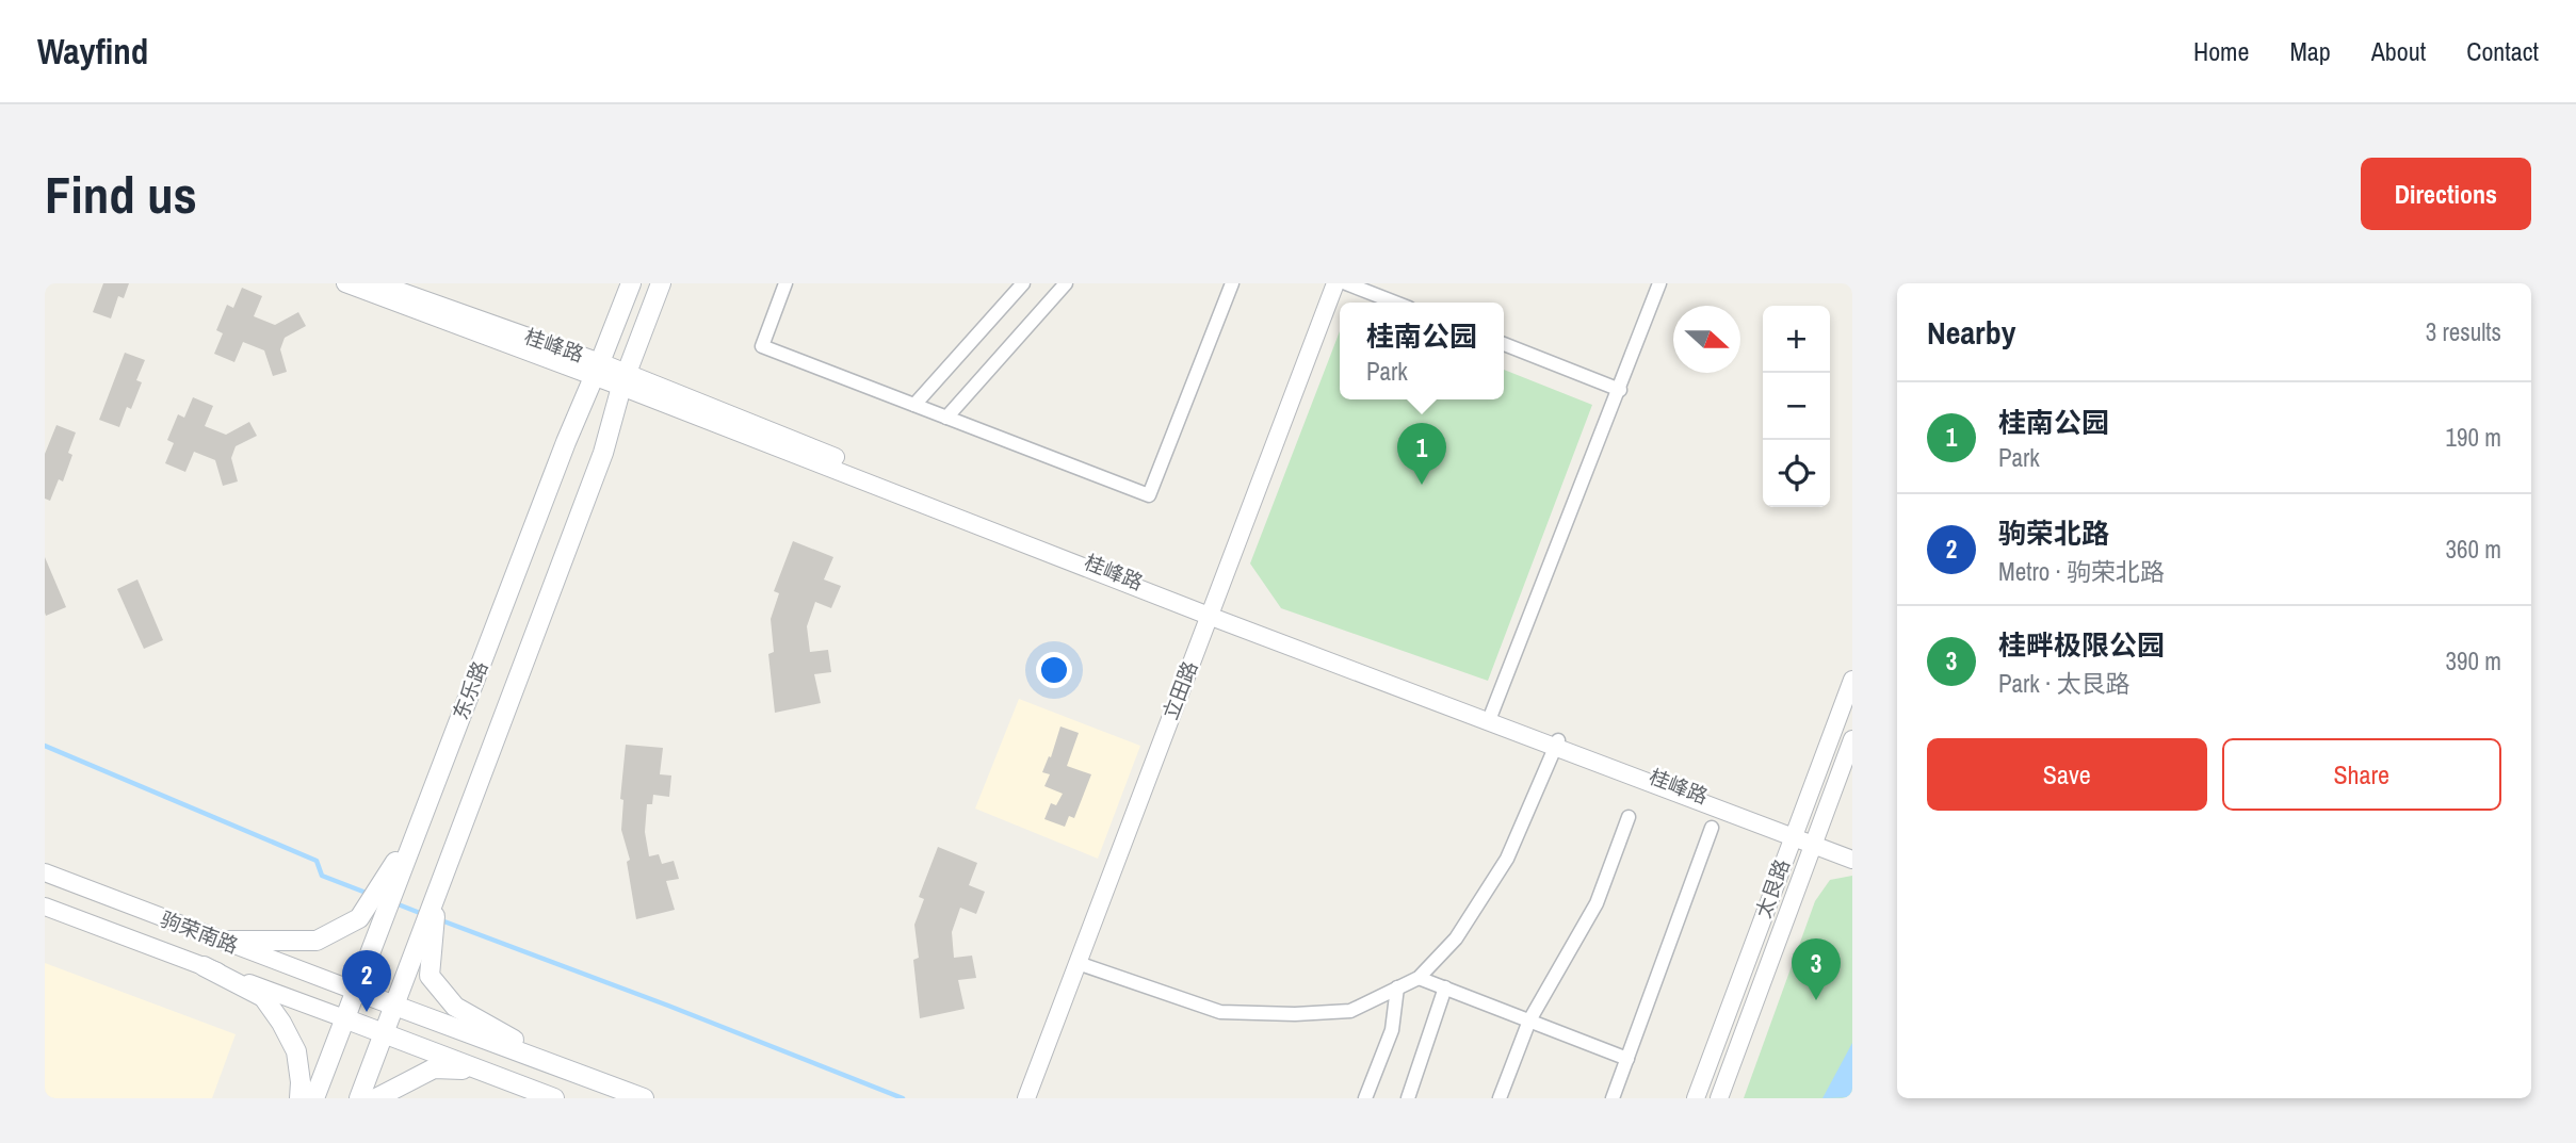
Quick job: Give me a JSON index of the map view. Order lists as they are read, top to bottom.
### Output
{
  "streets": {
    "main road": ["东乐路"],
    "street": [
      "桂峰路",
      "立田路",
      "太艮路",
      "驹荣南路"
    ]
  },
  "crossings": [
    ["桂峰路", "东乐路"],
    ["桂峰路", "立田路"],
    ["桂峰路", "太艮路"],
    ["东乐路", "驹荣南路"]
  ],
  "north": "right",
  "page": {
    "header": "Wayfind",
    "nav": [
      "Home",
      "Map",
      "About",
      "Contact"
    ],
    "buttons": [
      "Directions",
      ["Save", "Share"]
    ],
    "title": "Find us",
    "heading": ["Nearby", "3 results"],
    "popup": ["桂南公园", "Park"],
    "map_buttons": ["+", "−"],
    "list": [
      {
        "mark": "1",
        "name": "桂南公园",
        "note": "Park",
        "value": "190 m"
      },
      {
        "mark": "2",
        "name": "驹荣北路",
        "note": "Metro · 驹荣北路",
        "value": "360 m"
      },
      {
        "mark": "3",
        "name": "桂畔极限公园",
        "note": "Park · 太艮路",
        "value": "390 m"
      }
    ],
    "pins": ["1", "3", "2"]
  }
}
